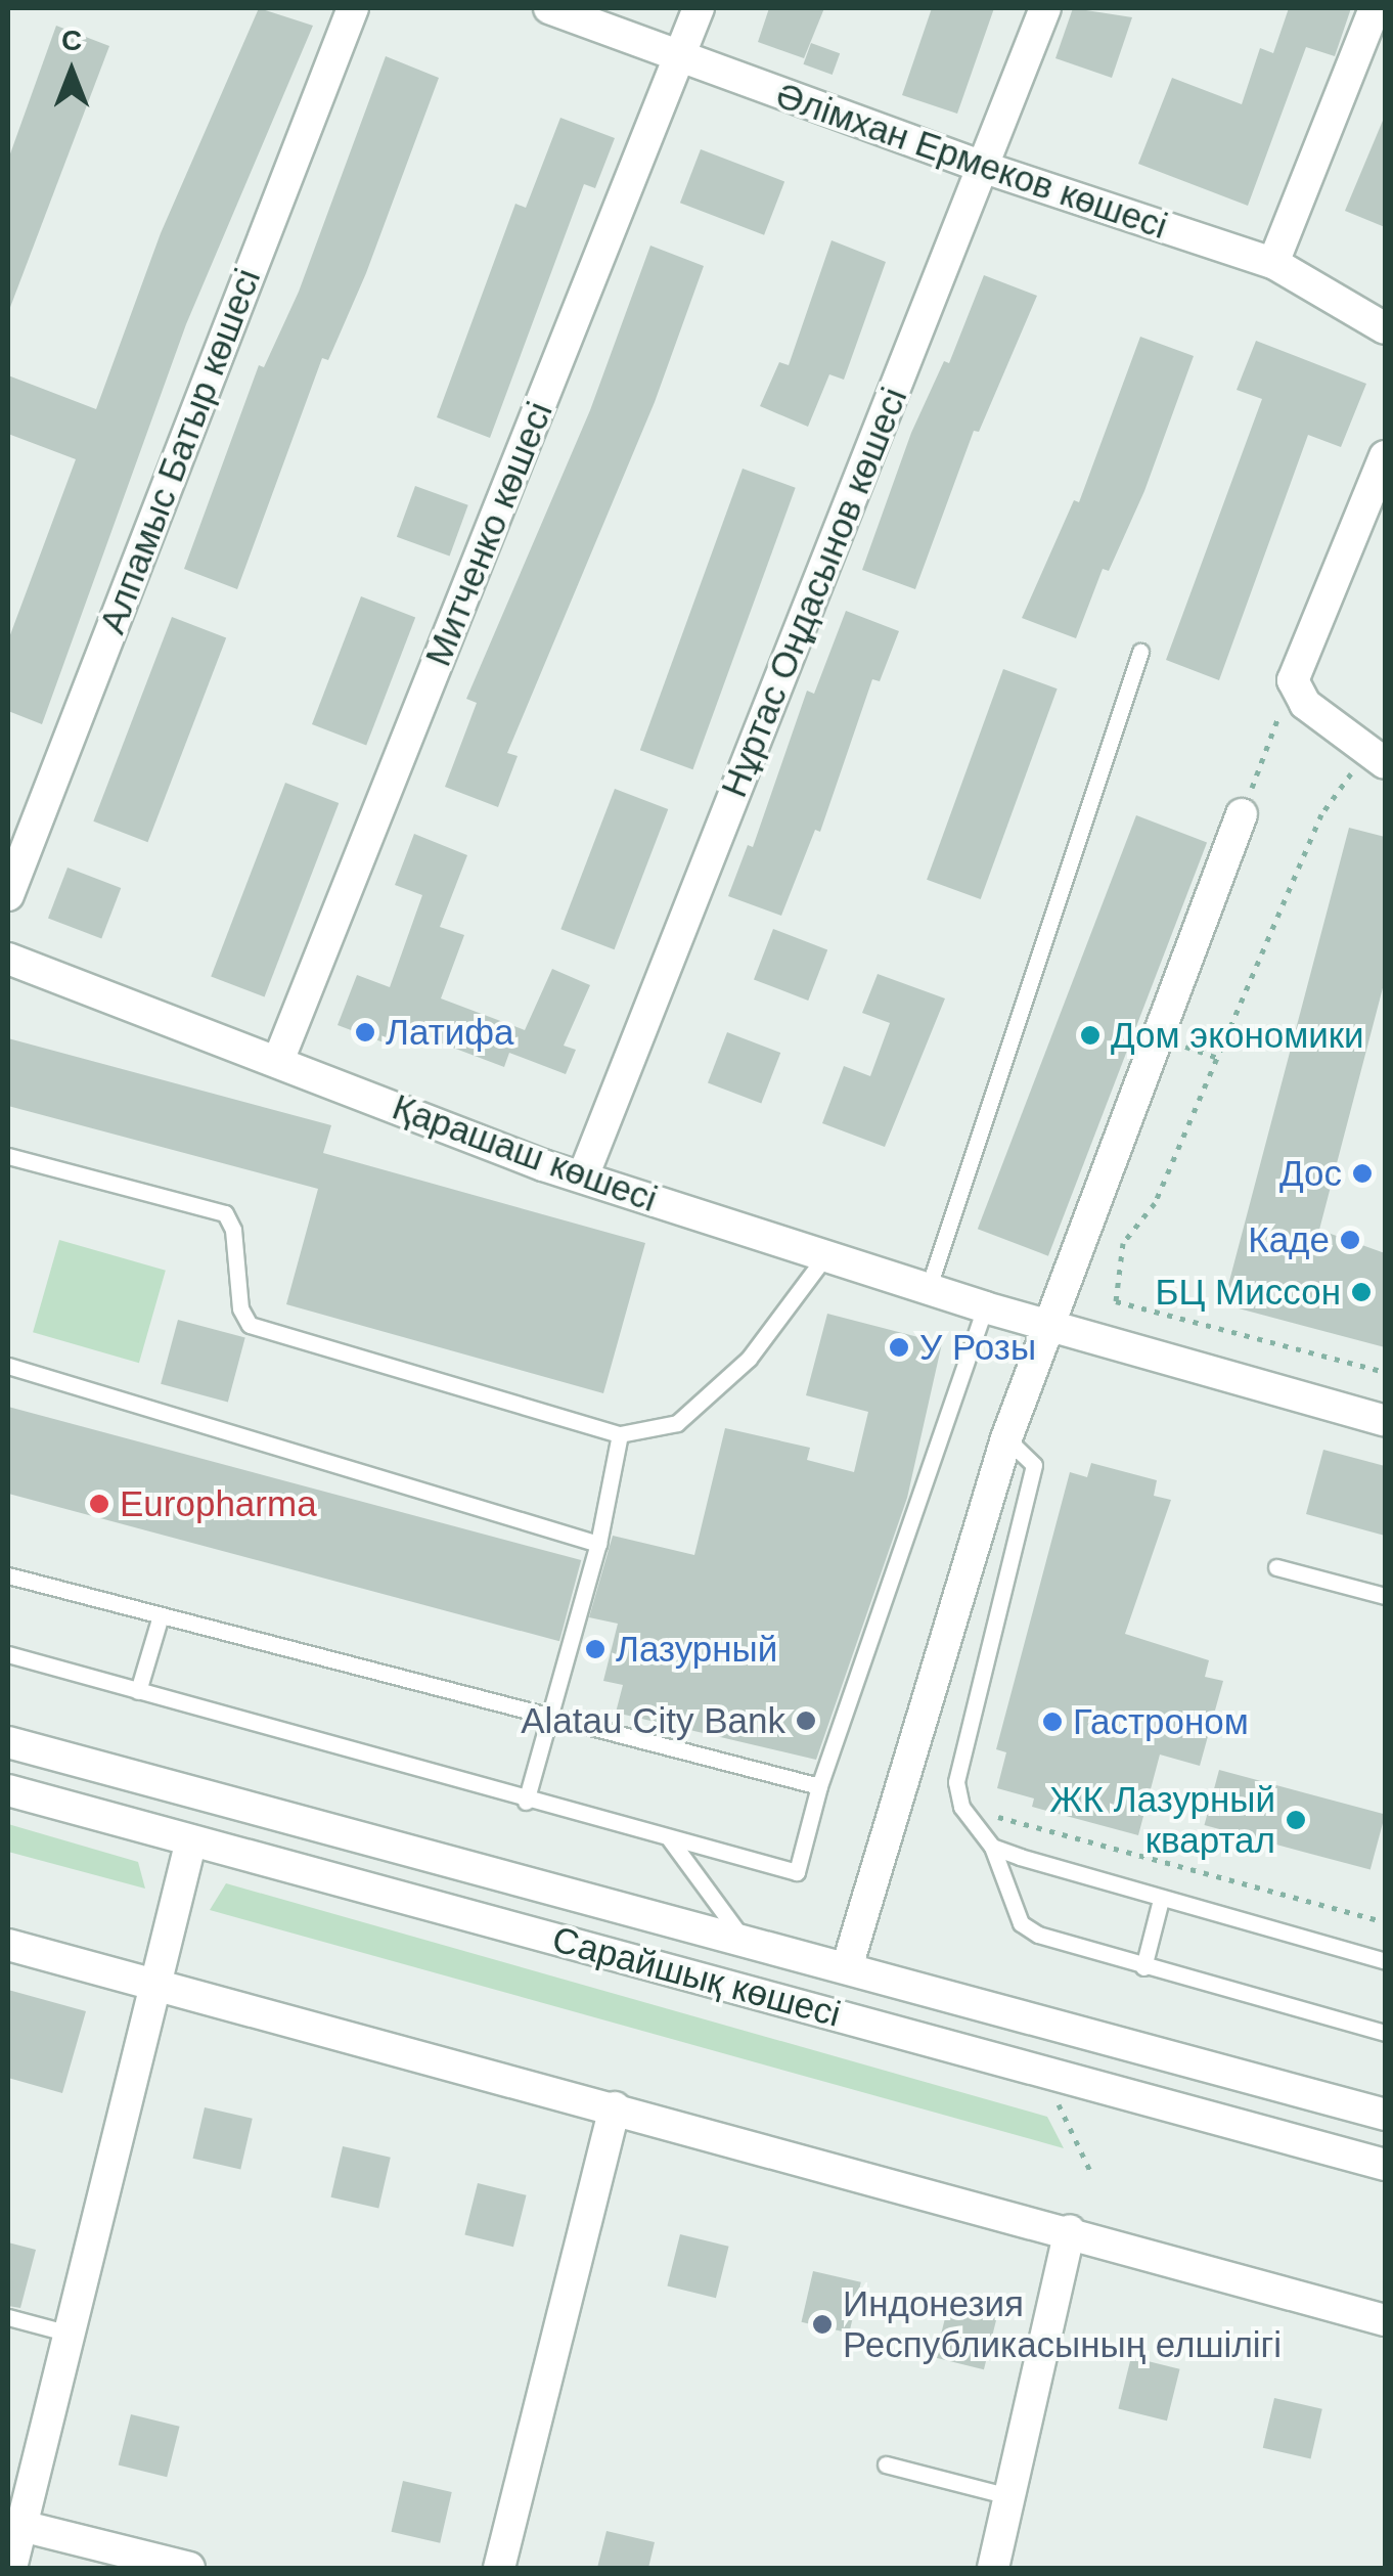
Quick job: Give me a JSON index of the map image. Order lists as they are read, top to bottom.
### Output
{
  "streets": {
    "street": [
      "Әлімхан Ермеков көшесі",
      "Алпамыс Батыр көшесі",
      "Митченко көшесі",
      "Нұртас Оңдасынов көшесі",
      "Қарашаш көшесі",
      "Сарайшық көшесі"
    ]
  },
  "crossings": [
    ["Әлімхан Ермеков көшесі", "Митченко көшесі"],
    ["Әлімхан Ермеков көшесі", "Нұртас Оңдасынов көшесі"],
    ["Митченко көшесі", "Қарашаш көшесі"],
    ["Нұртас Оңдасынов көшесі", "Қарашаш көшесі"]
  ],
  "places": [
    "Латифа",
    "Дом экономики",
    "Дос",
    "Каде",
    "БЦ Миссон",
    "У Розы",
    "Europharma",
    "Лазурный",
    "Alatau City Bank",
    "Гастроном",
    "ЖК Лазурный квартал",
    "Индонезия Республикасының елшілігі"
  ],
  "north": "top"
}
